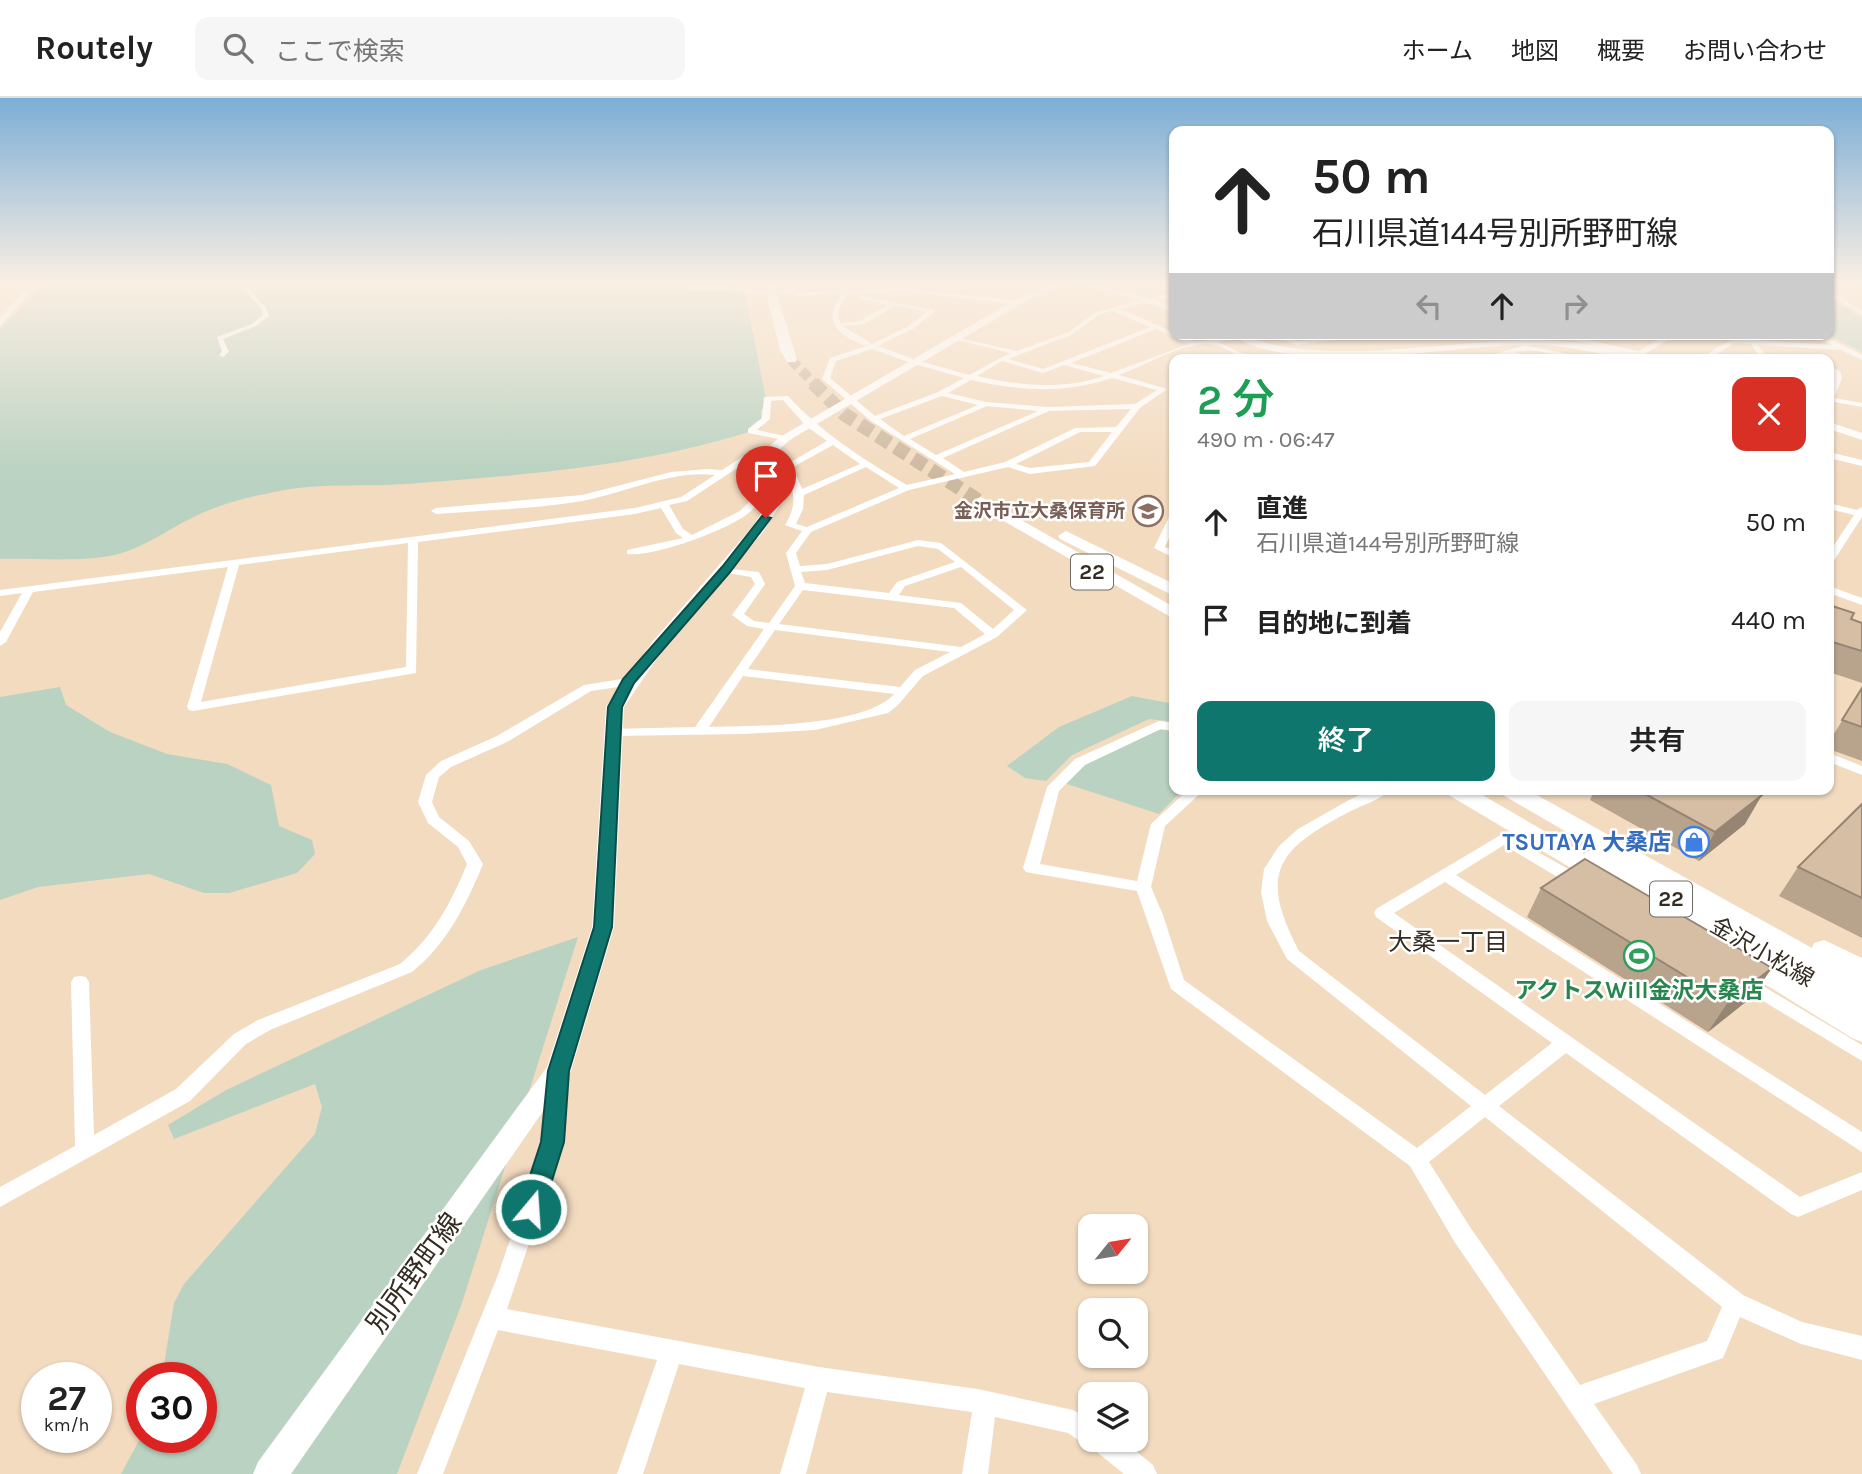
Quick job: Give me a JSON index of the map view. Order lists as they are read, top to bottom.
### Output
{
  "streets": {
    "main road": ["22", "金沢小松線", "別所野町線"]
  },
  "districts": ["大桑一丁目"],
  "places": {
    "school or university": ["金沢市立大桑保育所"],
    "shop": ["TSUTAYA 大桑店"],
    "sports": ["アクトスWill金沢大桑店"]
  },
  "north": "top right",
  "page": {
    "header": "Routely",
    "search": "ここで検索",
    "nav": [
      "ホーム",
      "地図",
      "概要",
      "お問い合わせ"
    ],
    "turn": ["50 m", "石川県道144号別所野町線"],
    "heading": ["2 分", "490 m · 06:47"],
    "list": [
      {
        "name": "直進",
        "note": "石川県道144号別所野町線",
        "value": "50 m"
      },
      {
        "name": "目的地に到着",
        "value": "440 m"
      }
    ],
    "buttons": ["終了", "共有"],
    "speed": "27 km/h",
    "limit": "30"
  }
}
